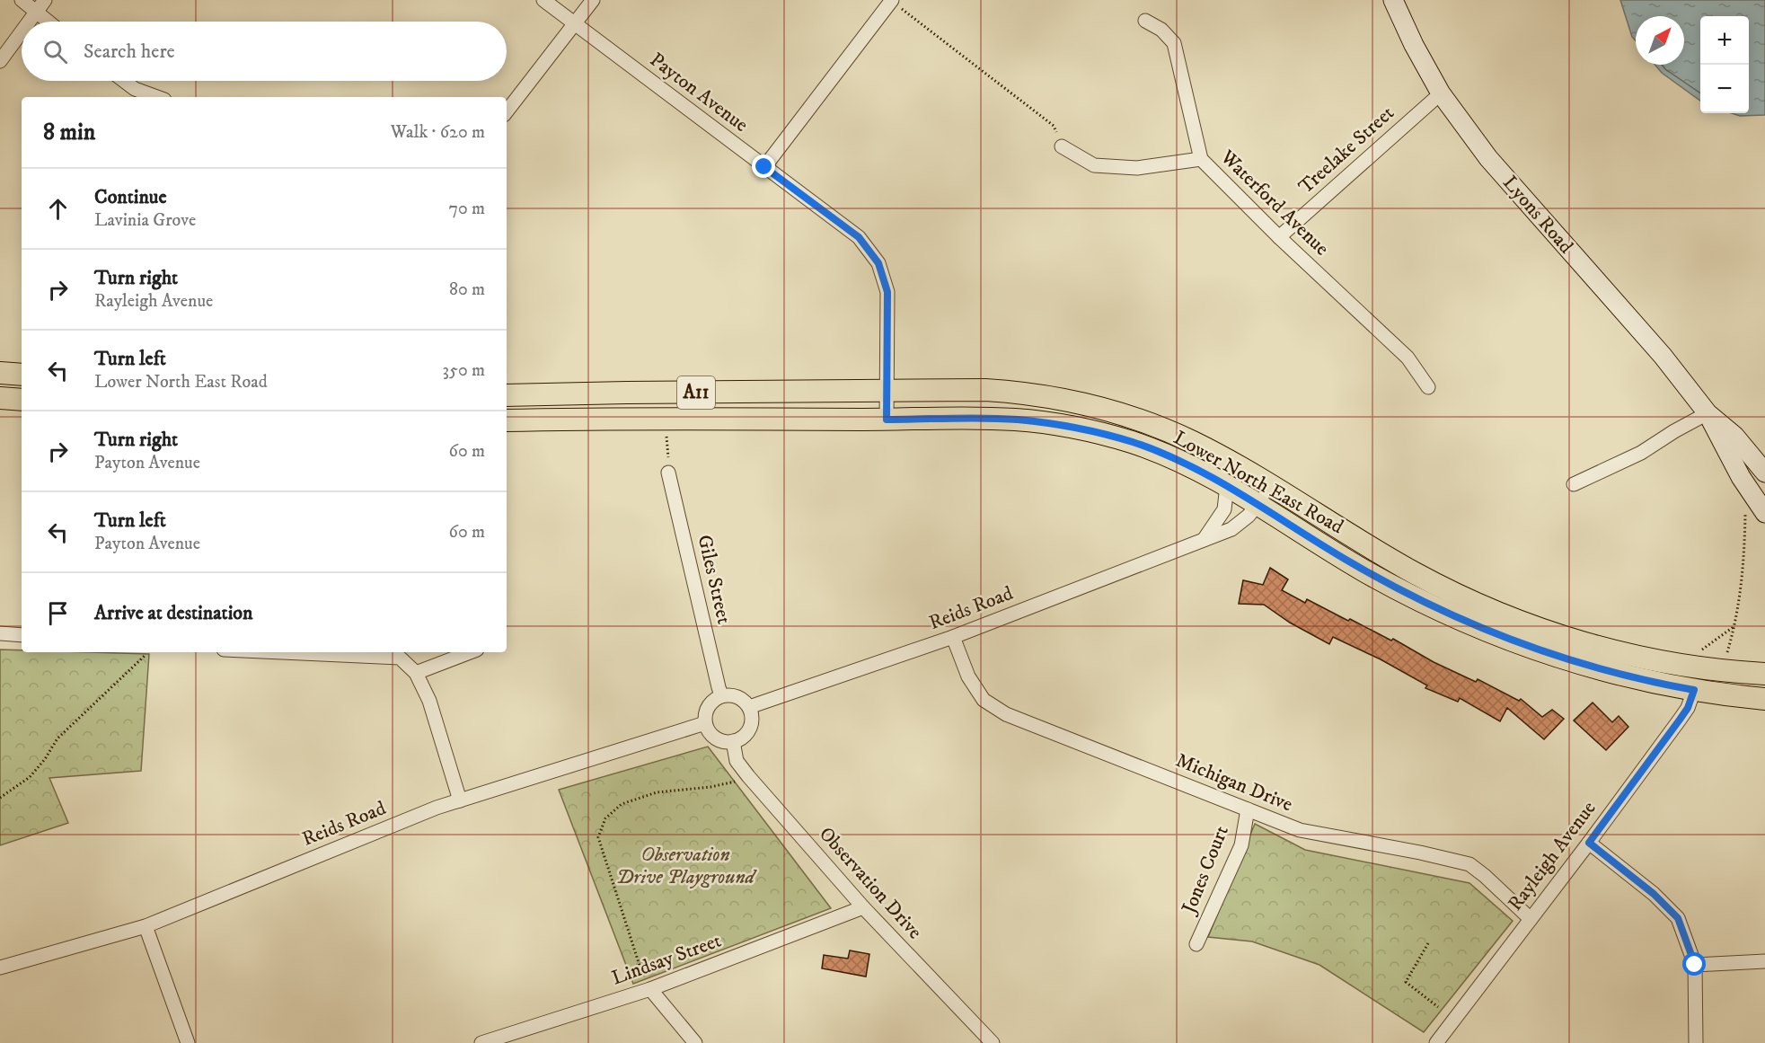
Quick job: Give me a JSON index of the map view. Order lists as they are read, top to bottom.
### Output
{
  "streets": {
    "main road": ["A11", "Lower North East Road"],
    "street": [
      "Payton Avenue",
      "Treelake Street",
      "Waterford Avenue",
      "Lyons Road",
      "Giles Street",
      "Reids Road",
      "Michigan Drive",
      "Rayleigh Avenue",
      "Jones Court",
      "Observation Drive",
      "Lindsay Street"
    ]
  },
  "crossings": [
    ["Payton Avenue", "Lower North East Road"],
    ["Treelake Street", "Waterford Avenue"],
    ["Treelake Street", "Lyons Road"],
    ["Lower North East Road", "Reids Road"],
    ["Lower North East Road", "Rayleigh Avenue"],
    ["Giles Street", "Reids Road"],
    ["Giles Street", "Observation Drive"],
    ["Reids Road", "Michigan Drive"],
    ["Reids Road", "Observation Drive"],
    ["Michigan Drive", "Rayleigh Avenue"],
    ["Michigan Drive", "Jones Court"],
    ["Observation Drive", "Lindsay Street"]
  ],
  "parks": ["Observation Drive Playground"],
  "north": "top right",
  "page": {
    "map_buttons": ["+", "−"],
    "search": "Search here",
    "heading": ["8 min", "Walk · 620 m"],
    "list": [
      ["Continue", "Lavinia Grove", "70 m"],
      ["Turn right", "Rayleigh Avenue", "80 m"],
      ["Turn left", "Lower North East Road", "350 m"],
      ["Turn right", "Payton Avenue", "60 m"],
      ["Turn left", "Payton Avenue", "60 m"],
      "Arrive at destination"
    ]
  }
}
